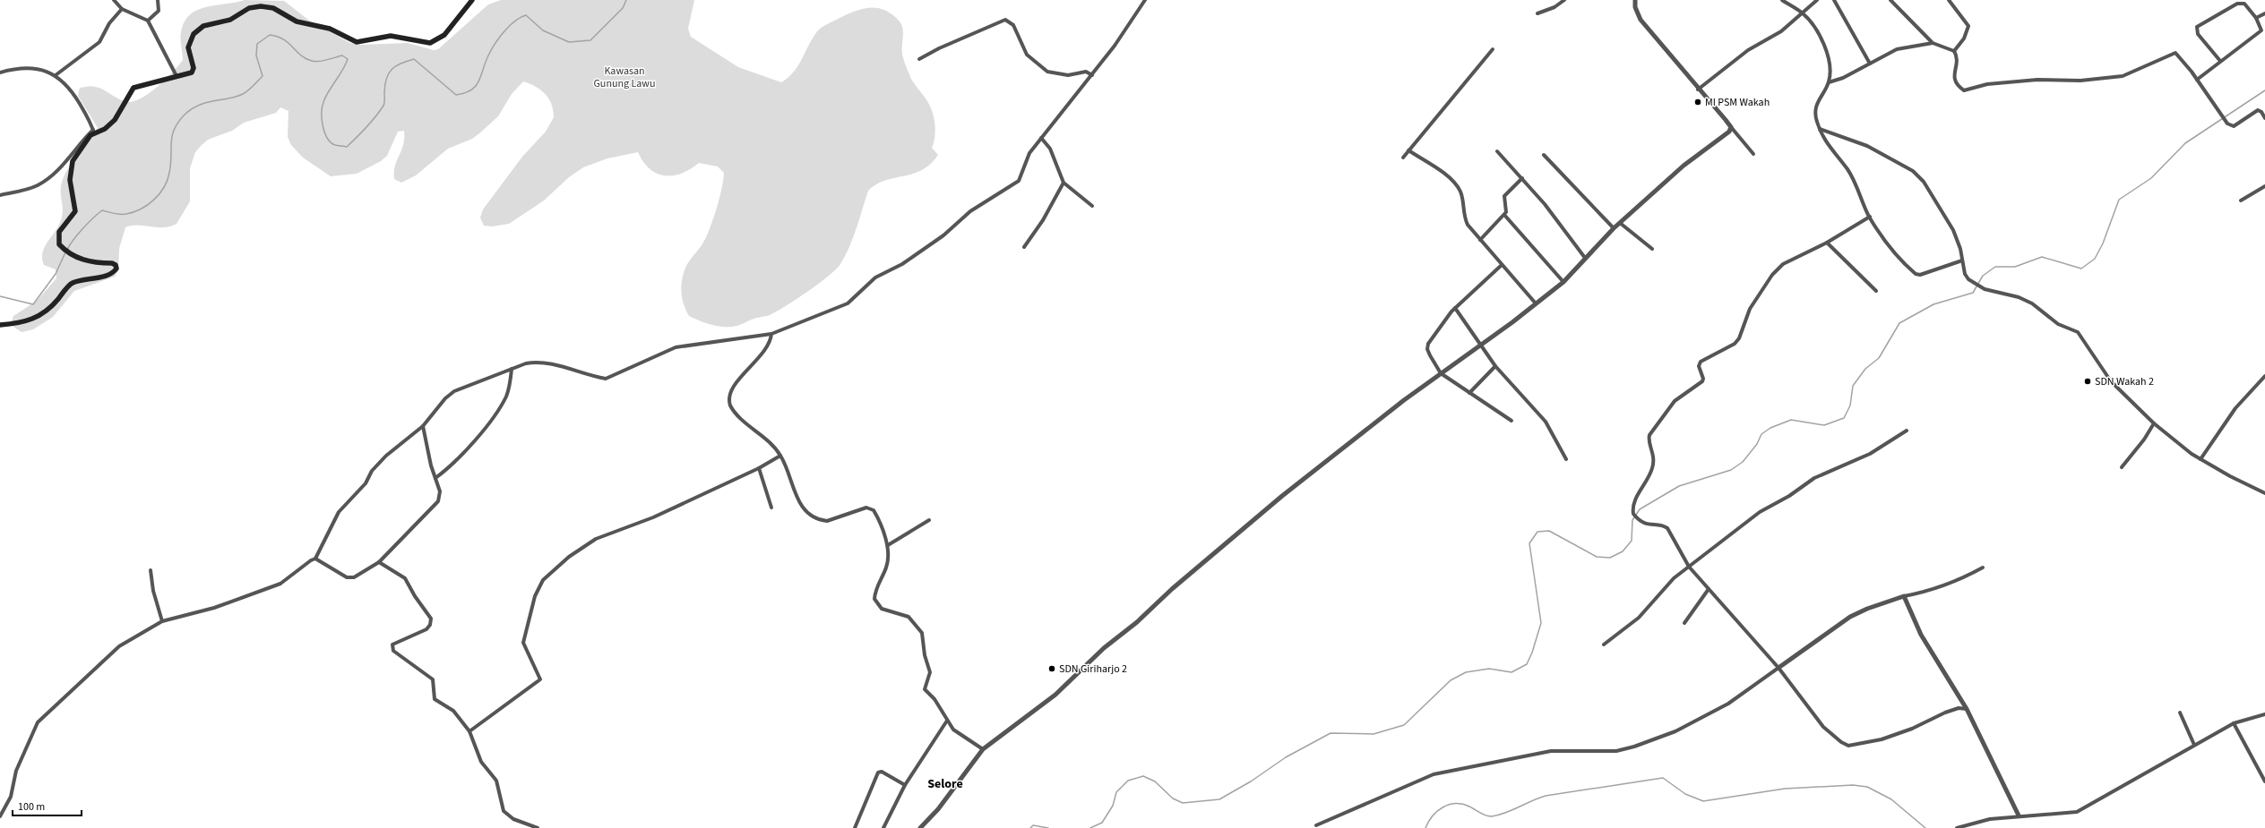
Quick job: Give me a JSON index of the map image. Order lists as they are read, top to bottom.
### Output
{
  "districts": ["Selore"],
  "parks": ["Kawasan Gunung Lawu"],
  "places": ["MI PSM Wakah", "SDN Wakah 2", "SDN Giriharjo 2"],
  "scale_bar": "100 m"
}
